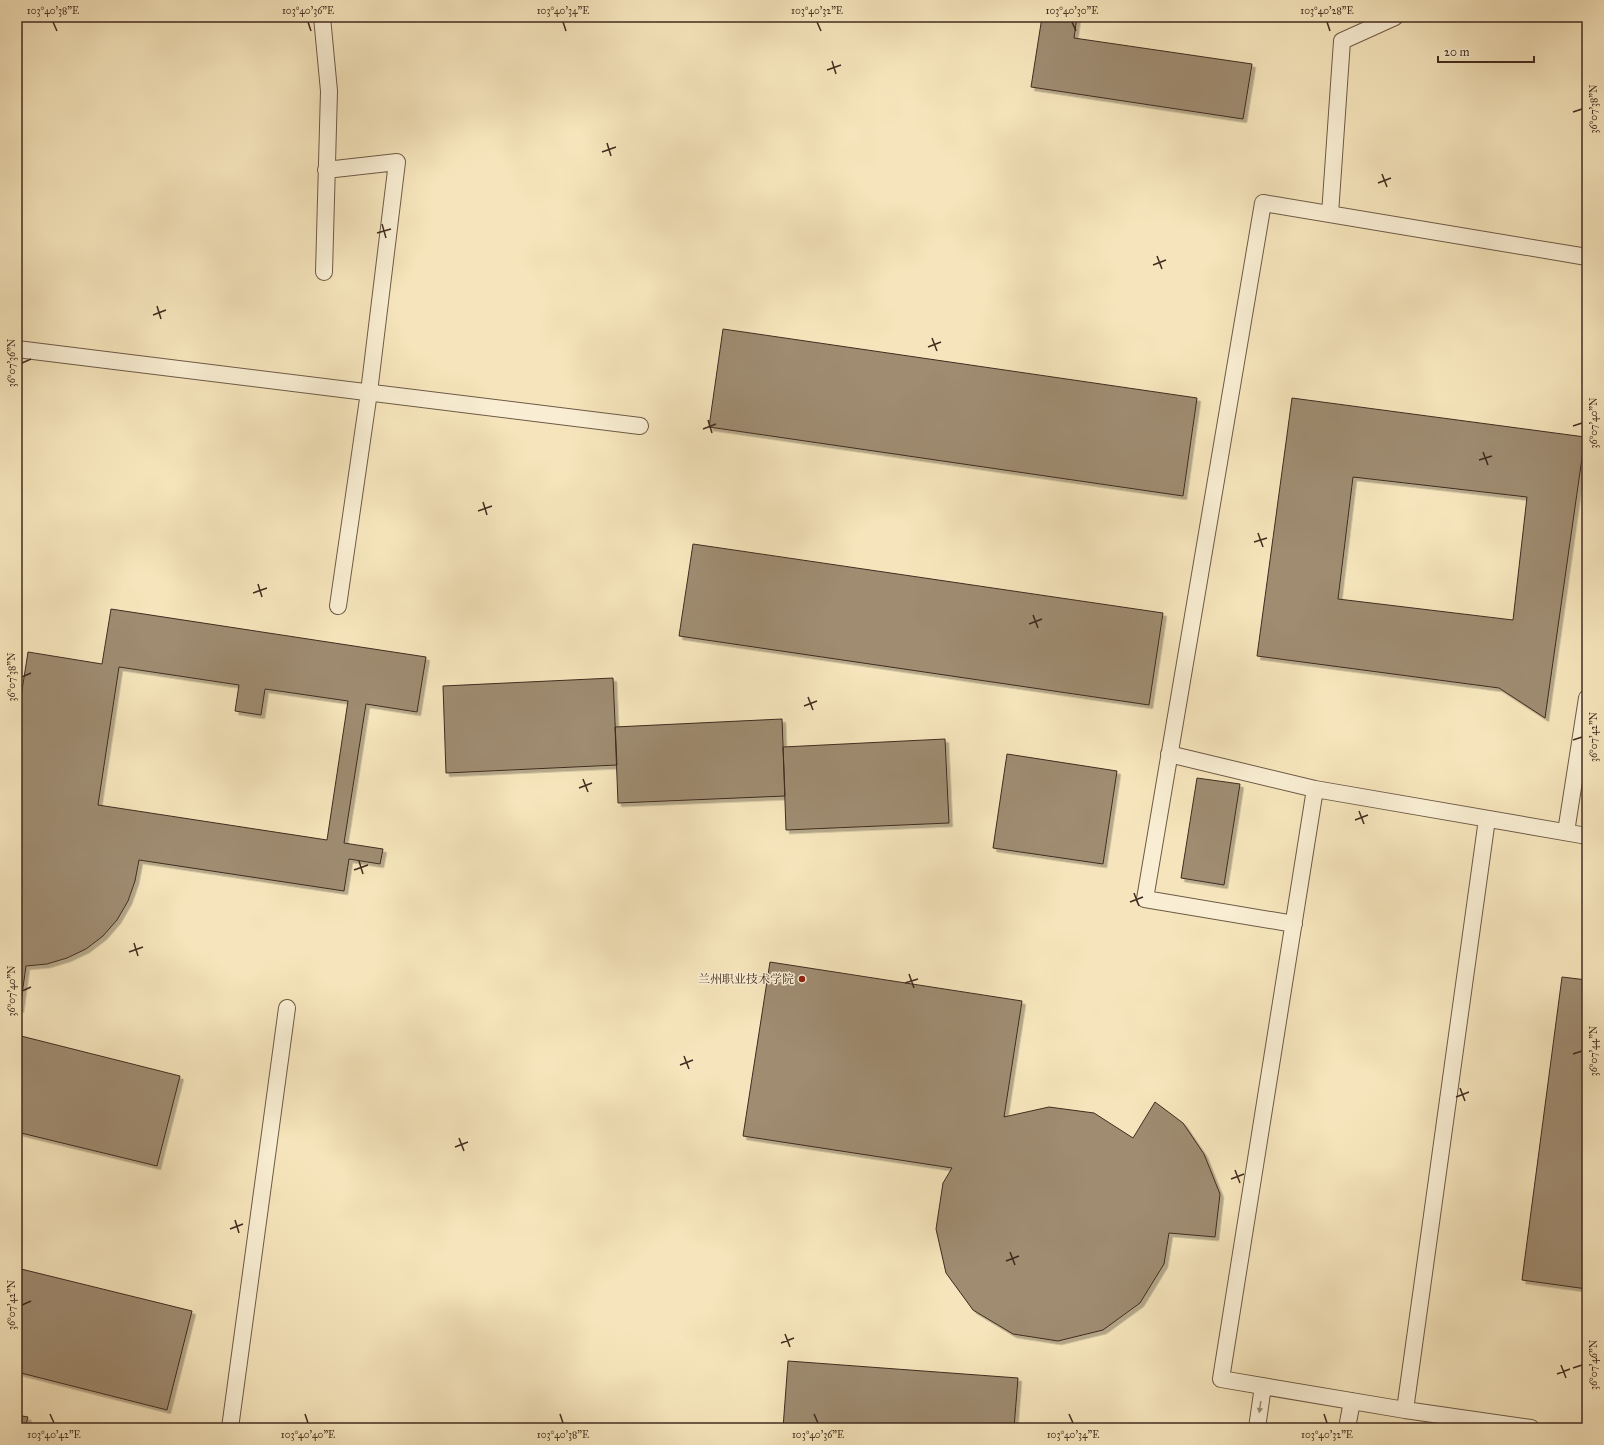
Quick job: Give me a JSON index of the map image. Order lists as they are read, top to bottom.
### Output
{
  "places": ["兰州职业技术学院"],
  "scale_bar": "20 m",
  "coordinates": [
    "103°40'38\"E",
    "103°40'36\"E",
    "103°40'34\"E",
    "103°40'32\"E",
    "103°40'30\"E",
    "103°40'28\"E",
    "36°07'38\"N",
    "36°07'36\"N",
    "36°07'40\"N",
    "36°07'42\"N",
    "36°07'44\"N",
    "36°07'46\"N",
    "103°40'42\"E",
    "103°40'40\"E"
  ]
}
